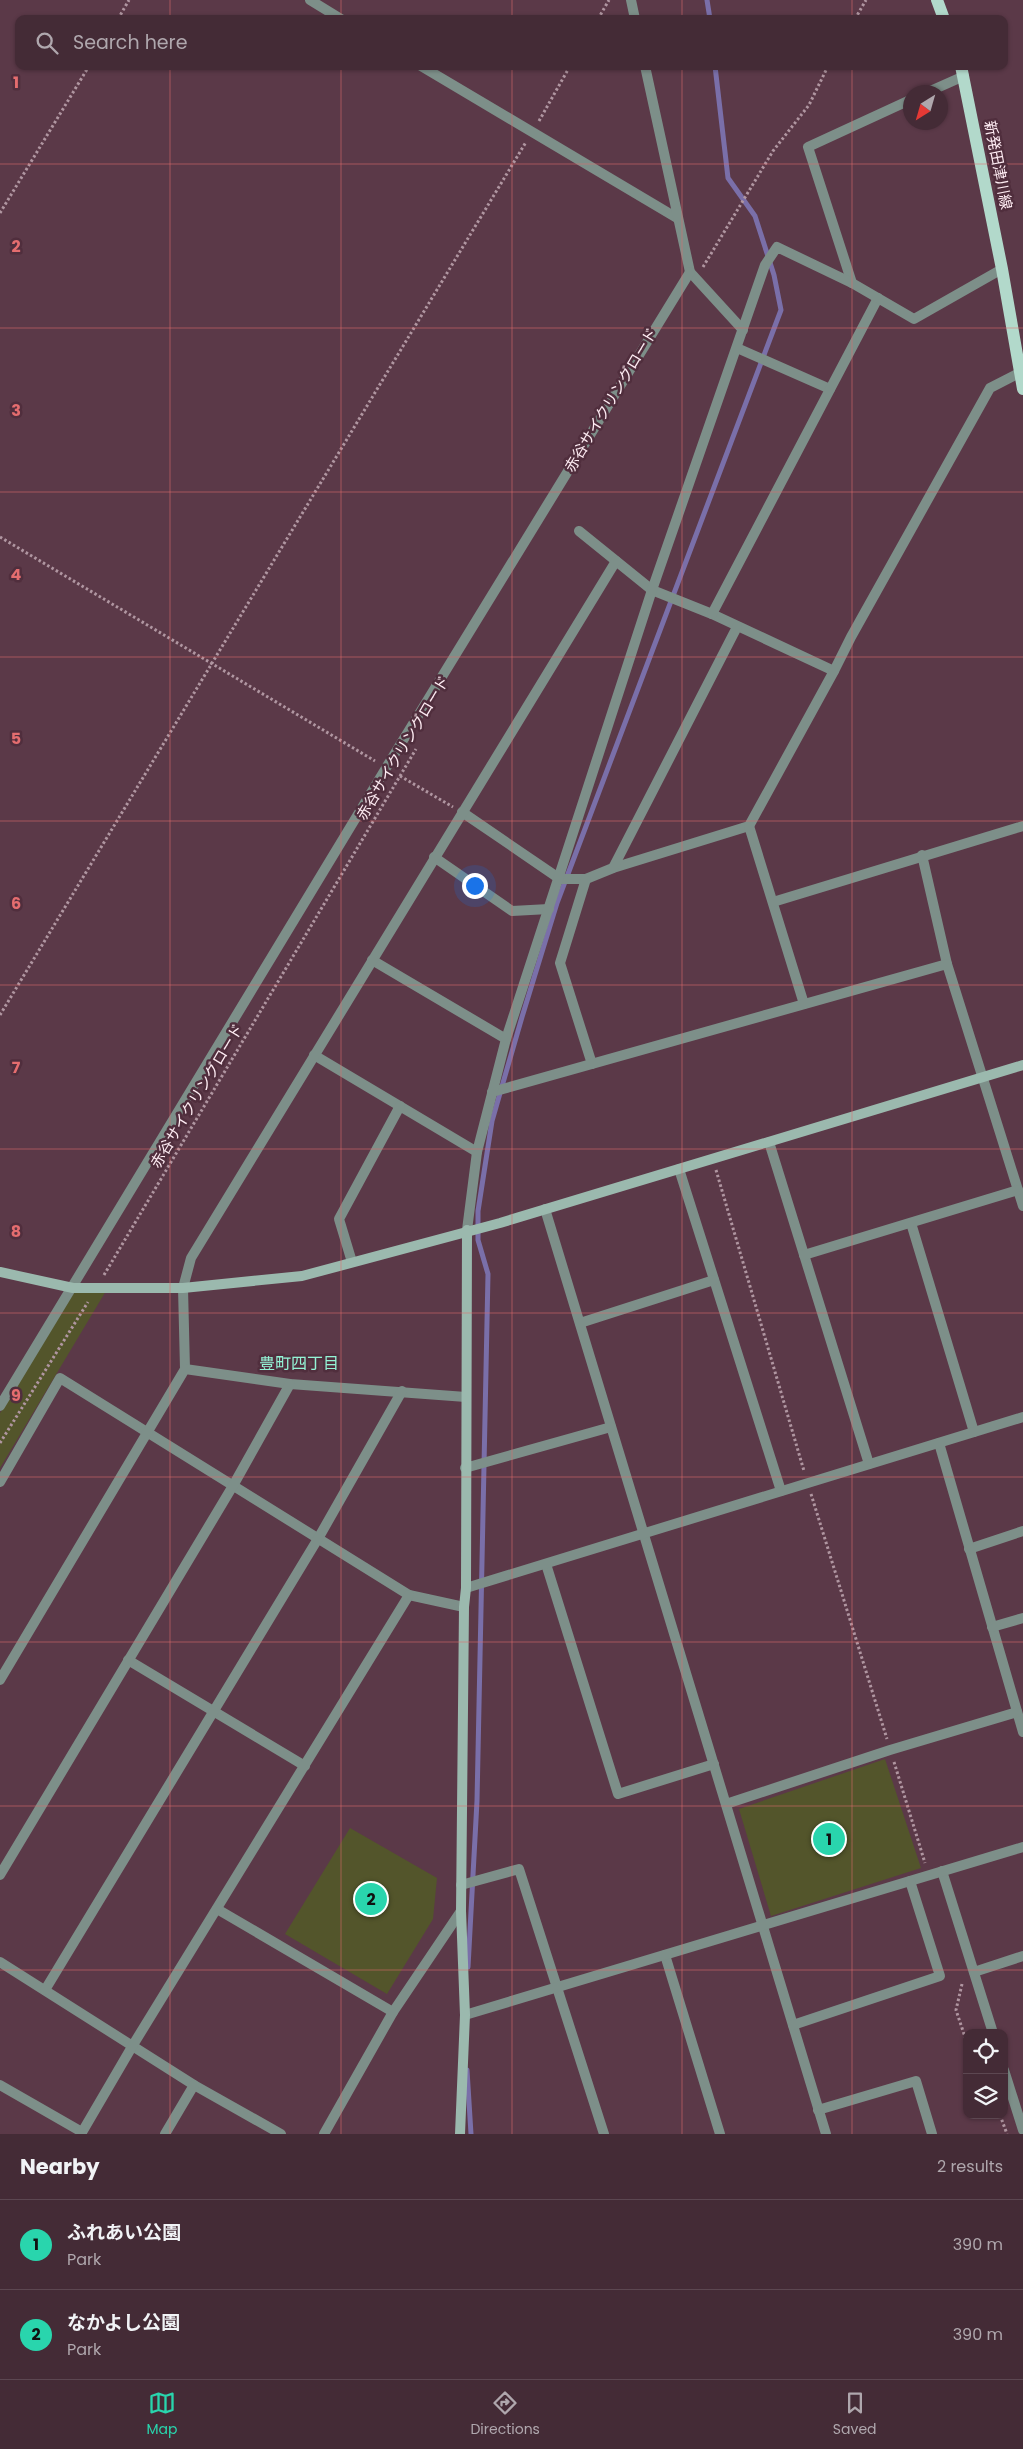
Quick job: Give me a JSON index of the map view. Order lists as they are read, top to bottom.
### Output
{
  "streets": {
    "main road": ["新発田津川線"],
    "path": ["赤谷サイクリングロード"]
  },
  "districts": ["豊町四丁目"],
  "north": "bottom left",
  "page": {
    "search": "Search here",
    "pins": ["1", "2"],
    "heading": ["Nearby", "2 results"],
    "list": [
      {
        "mark": "1",
        "name": "ふれあい公園",
        "note": "Park",
        "value": "390 m"
      },
      {
        "mark": "2",
        "name": "なかよし公園",
        "note": "Park",
        "value": "390 m"
      }
    ],
    "nav": ["Map", "Directions", "Saved"]
  },
  "grid": {
    "rows": [
      "1",
      "2",
      "3",
      "4",
      "5",
      "6",
      "7",
      "8",
      "9"
    ]
  }
}
